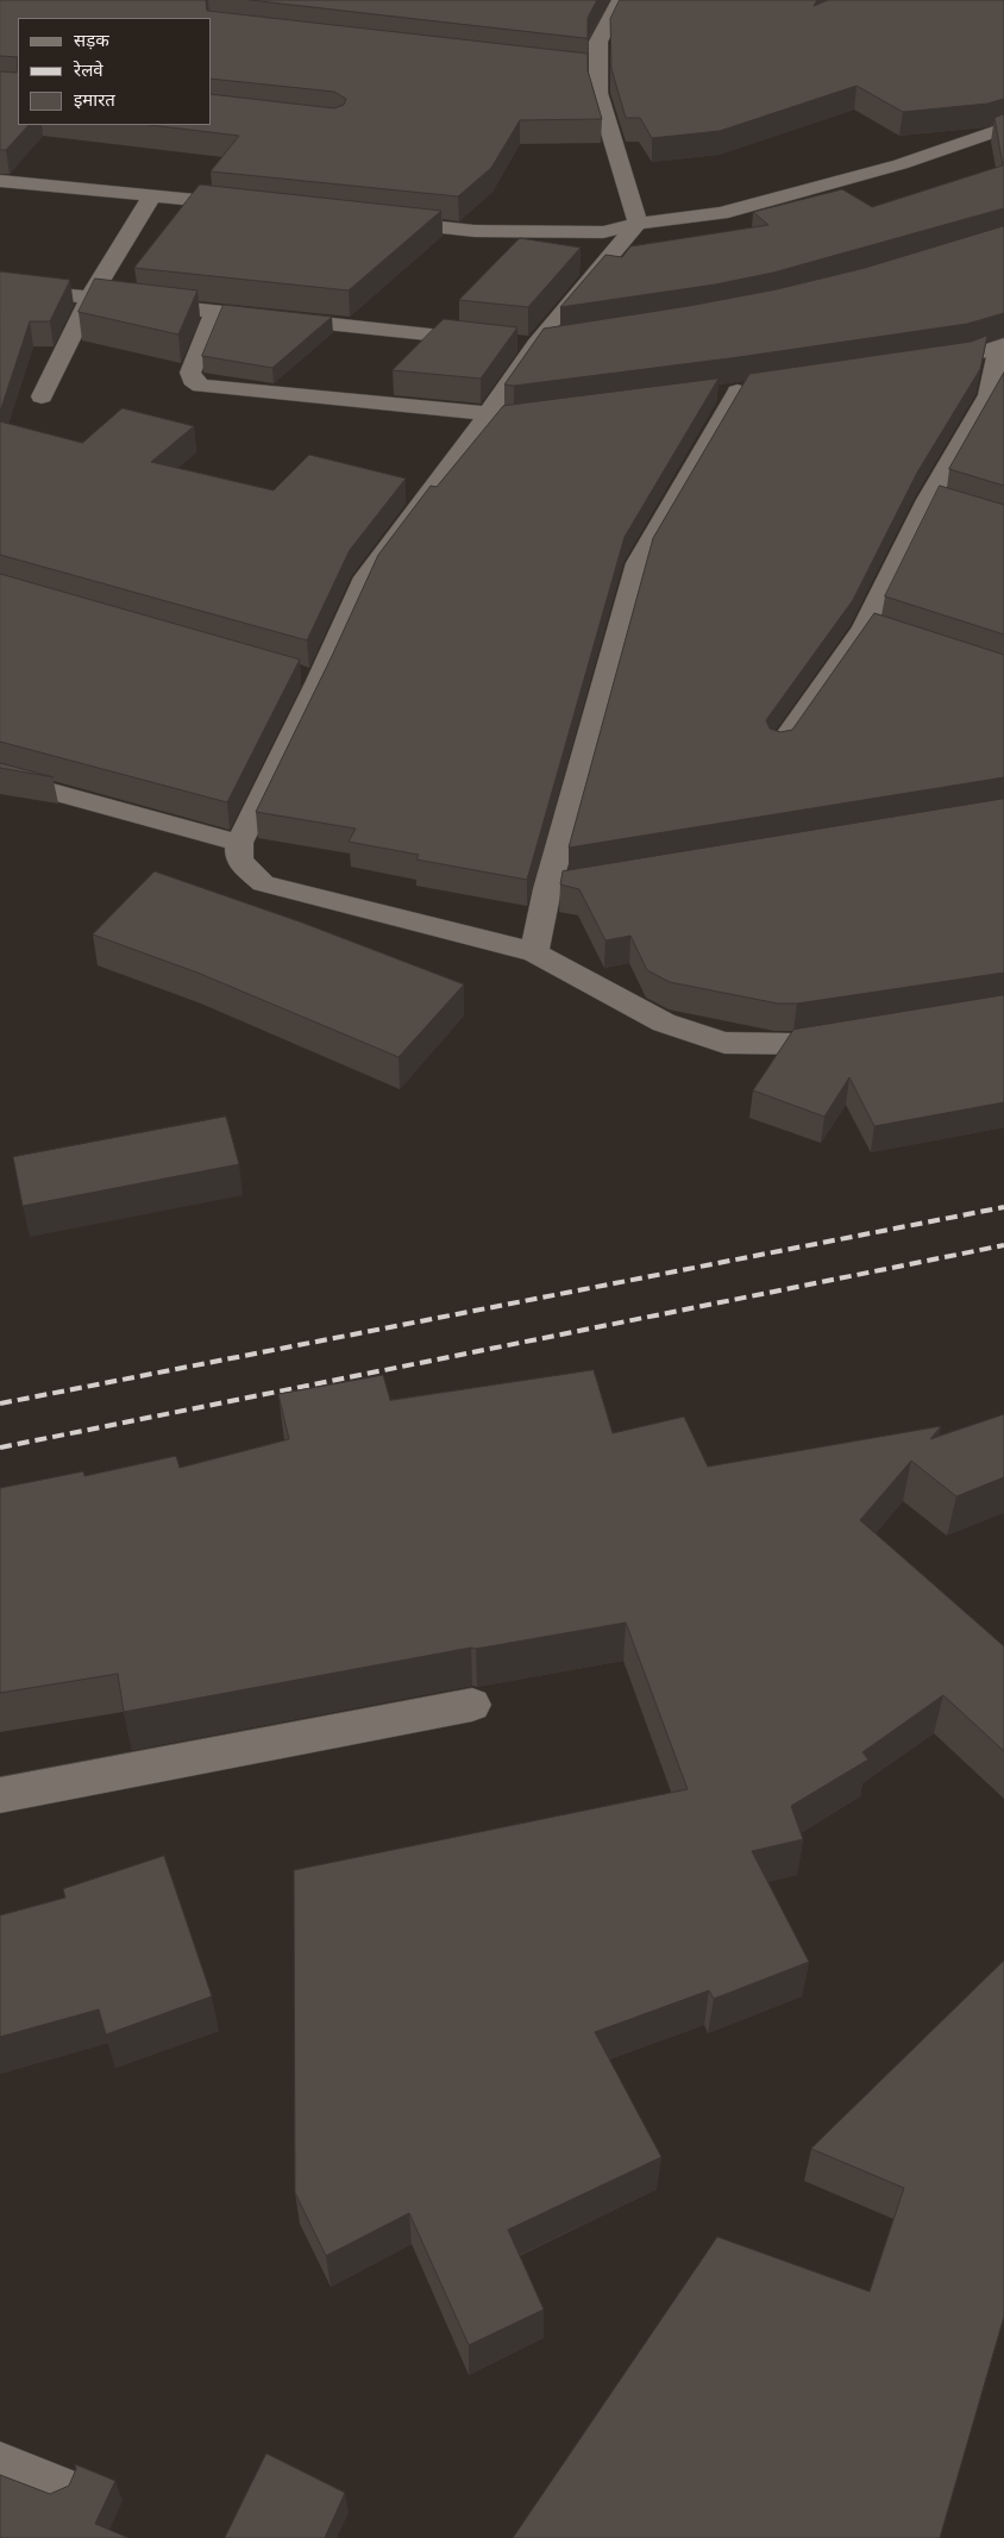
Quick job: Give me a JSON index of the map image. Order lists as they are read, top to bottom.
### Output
{
  "legend": ["सड़क", "रेलवे", "इमारत"]
}
